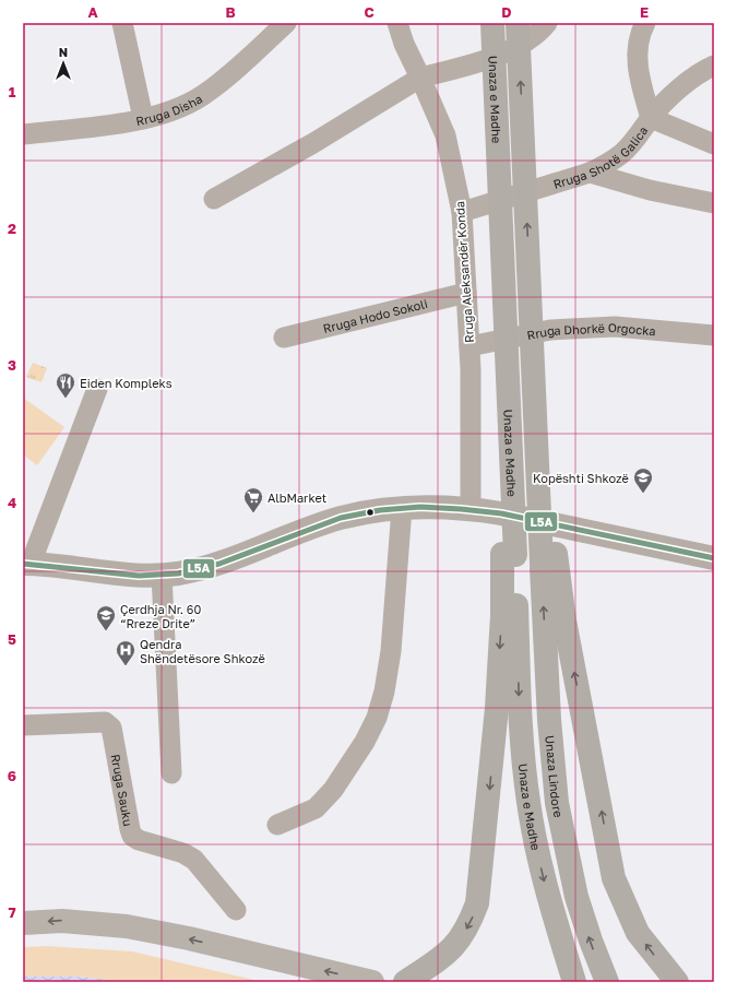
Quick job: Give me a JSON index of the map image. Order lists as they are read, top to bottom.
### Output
{
  "streets": {
    "highway": ["Unaza e Madhe", "Unaza Lindore"],
    "street": [
      "Rruga Disha",
      "Rruga Shotë Galica",
      "Rruga Aleksandër Konda",
      "Rruga Hodo Sokoli",
      "Rruga Dhorkë Orgocka",
      "Rruga Sauku"
    ]
  },
  "crossings": [
    ["Unaza e Madhe", "Unaza Lindore"],
    ["Rruga Shotë Galica", "Rruga Aleksandër Konda"],
    ["Rruga Aleksandër Konda", "Rruga Hodo Sokoli"],
    ["Rruga Aleksandër Konda", "Rruga Dhorkë Orgocka"]
  ],
  "places": {
    "restaurant": ["Eiden Kompleks"],
    "school or university": ["Kopështi Shkozë", "Çerdhja Nr. 60 “Rreze Drite”"],
    "supermarket": ["AlbMarket"],
    "hospital": ["Qendra Shëndetësore Shkozë"]
  },
  "lines": ["transit line L5A"],
  "north": "top",
  "grid": {
    "columns": [
      "A",
      "B",
      "C",
      "D",
      "E"
    ],
    "rows": [
      "1",
      "2",
      "3",
      "4",
      "5",
      "6",
      "7"
    ]
  }
}
